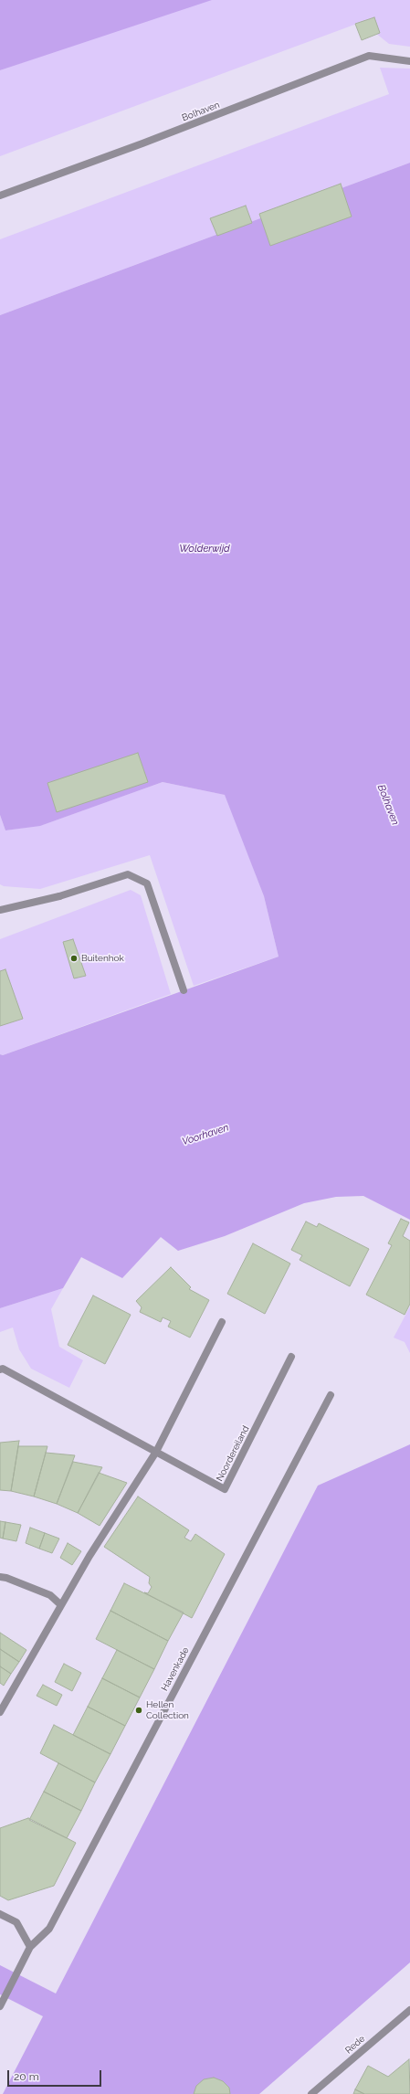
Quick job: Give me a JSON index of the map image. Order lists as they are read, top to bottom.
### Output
{
  "streets": {
    "street": [
      "Bolhaven",
      "Noordereiland",
      "Havenkade",
      "Rede"
    ]
  },
  "water": ["Wolderwijd", "Bolhaven", "Voorhaven"],
  "places": ["Buitenhok", "Hellen Collection"],
  "scale_bar": "20 m"
}
